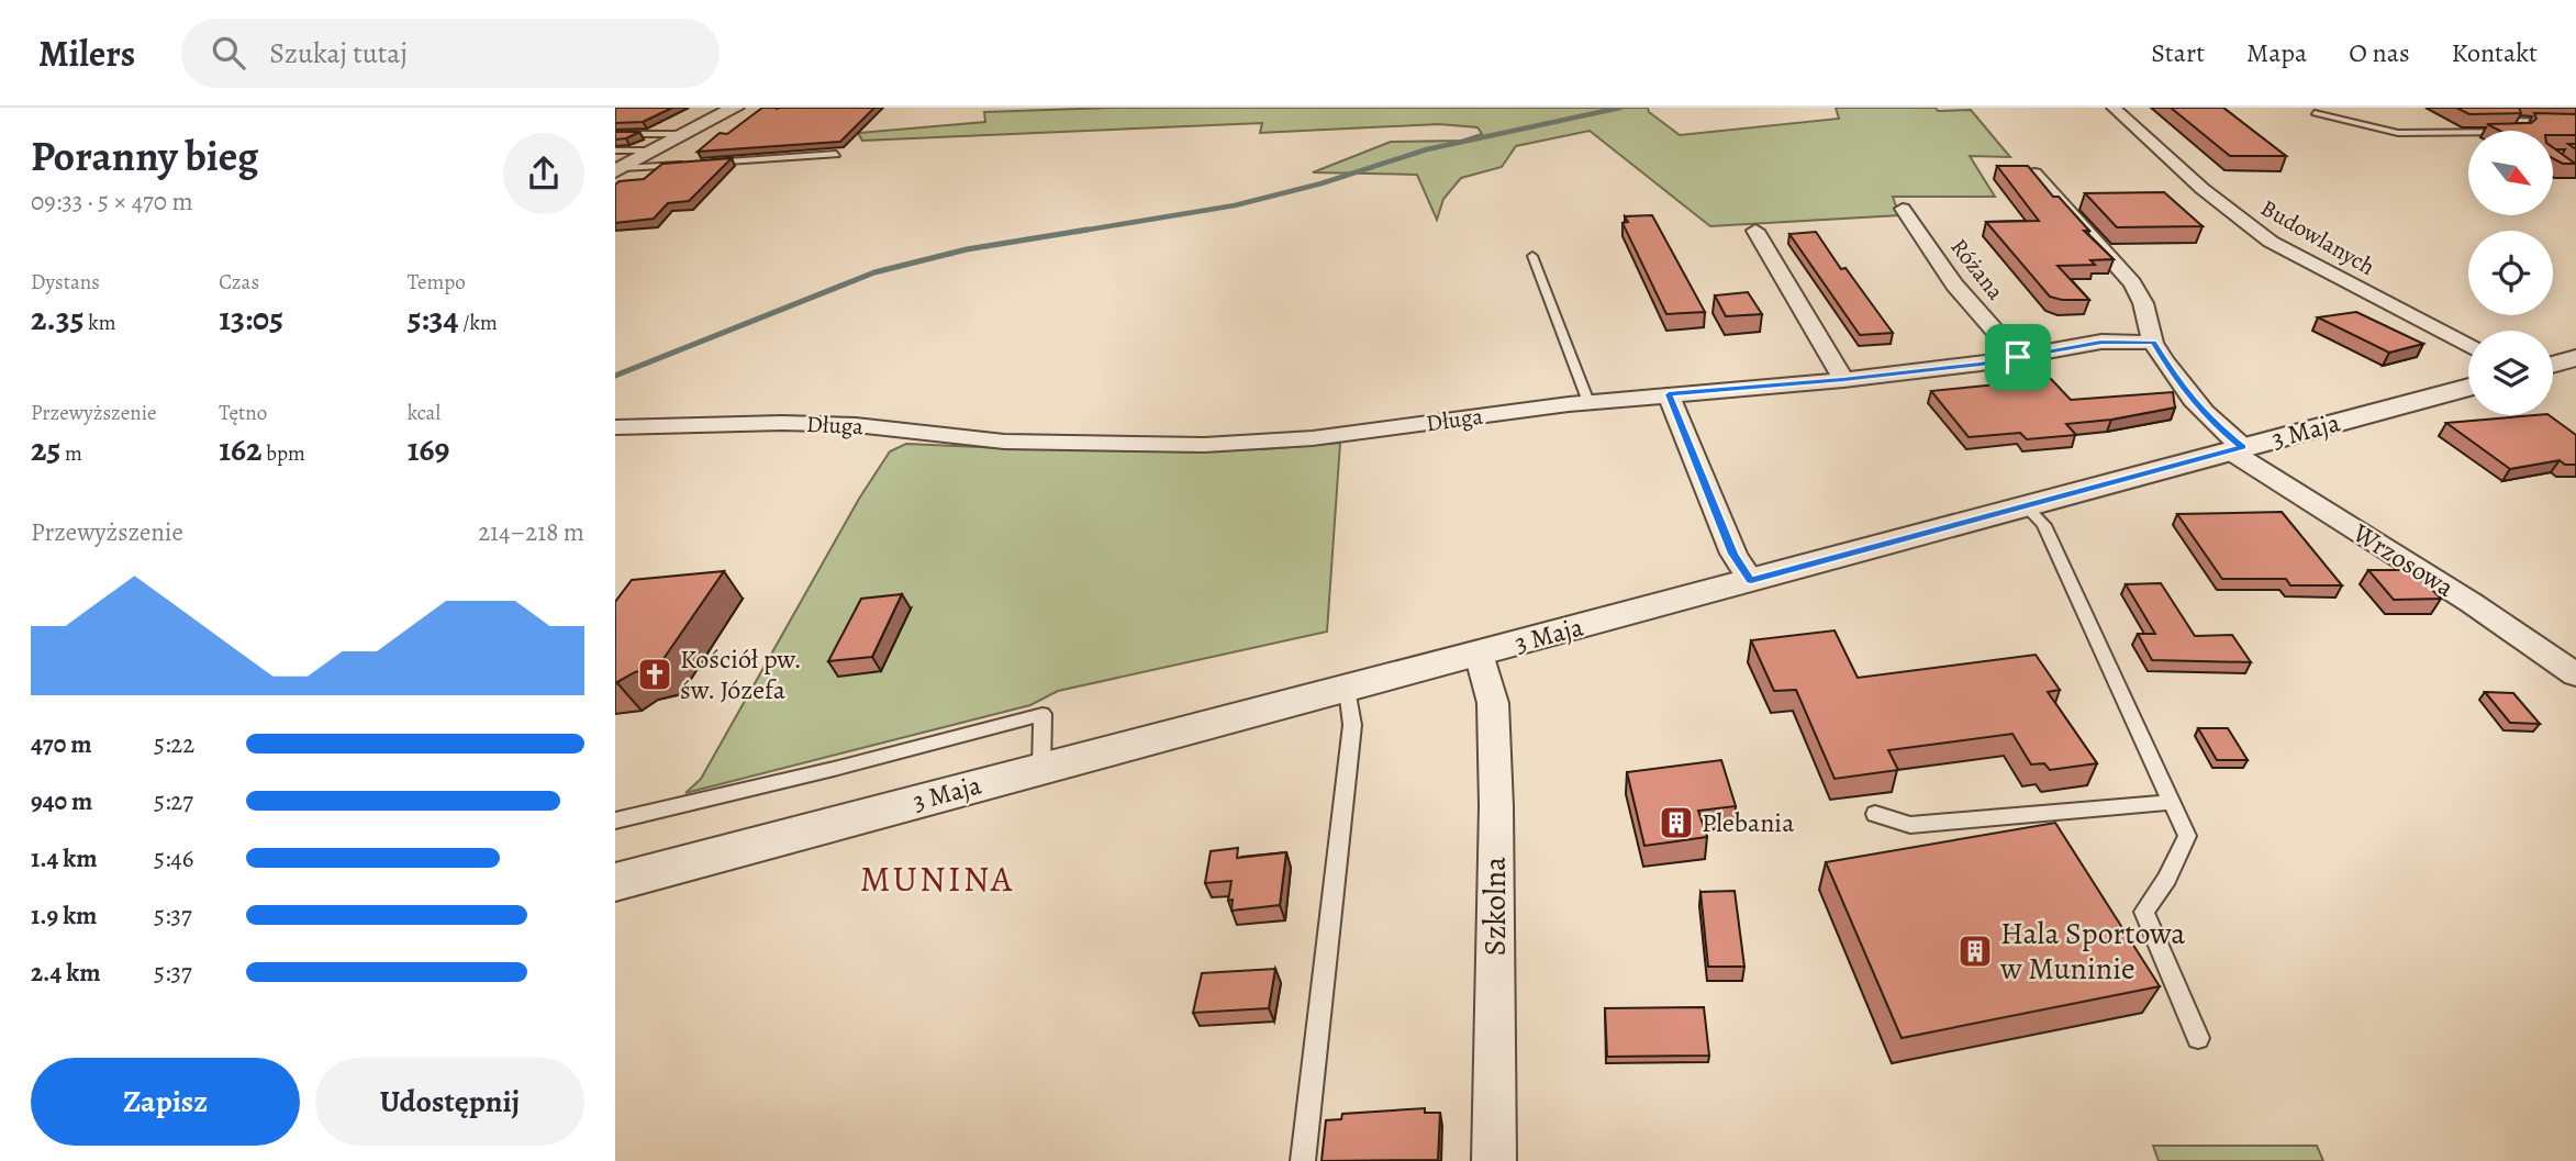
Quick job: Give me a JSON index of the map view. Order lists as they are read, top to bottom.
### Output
{
  "streets": {
    "street": [
      "Budowlanych",
      "Różana",
      "Długa",
      "3 Maja",
      "Wrzosowa",
      "Szkolna"
    ]
  },
  "crossings": [
    ["Różana", "Długa"],
    ["3 Maja", "Wrzosowa"],
    ["3 Maja", "Szkolna"]
  ],
  "districts": ["MUNINA"],
  "places": {
    "church": ["Kościół pw. św. Józefa"],
    "building": ["Plebania", "Hala Sportowa w Muninie"]
  },
  "north": "bottom right",
  "page": {
    "header": "Milers",
    "search": "Szukaj tutaj",
    "nav": [
      "Start",
      "Mapa",
      "O nas",
      "Kontakt"
    ],
    "heading": ["Poranny bieg", "09:33 · 5 × 470 m"],
    "stats": [
      ["Dystans", "2.35 km"],
      ["Czas", "13:05"],
      ["Tempo", "5:34 /km"],
      ["Przewyższenie", "25 m"],
      ["Tętno", "162 bpm"],
      ["kcal", "169"]
    ],
    "chart": ["Przewyższenie", "214–218 m"],
    "list": [
      {
        "name": "470 m",
        "note": "5:22"
      },
      {
        "name": "940 m",
        "note": "5:27"
      },
      {
        "name": "1.4 km",
        "note": "5:46"
      },
      {
        "name": "1.9 km",
        "note": "5:37"
      },
      {
        "name": "2.4 km",
        "note": "5:37"
      }
    ],
    "buttons": ["Zapisz", "Udostępnij"]
  }
}
